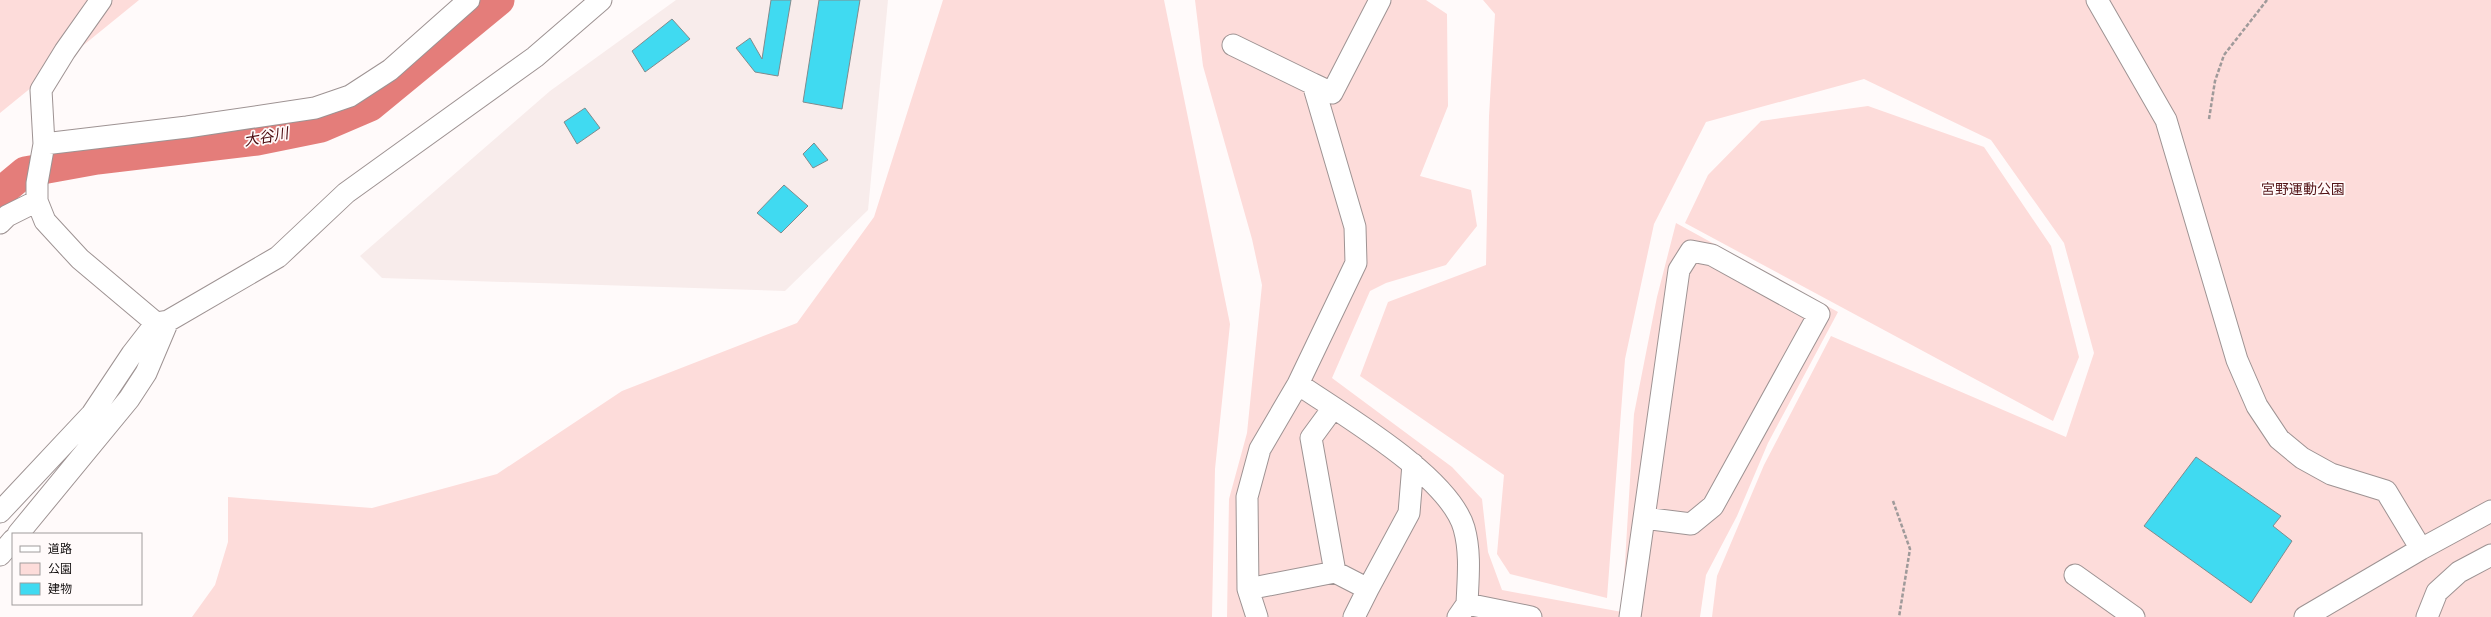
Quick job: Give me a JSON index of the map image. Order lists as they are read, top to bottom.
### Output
{
  "water": ["大谷川"],
  "parks": ["宮野運動公園"],
  "legend": ["道路", "公園", "建物"]
}
